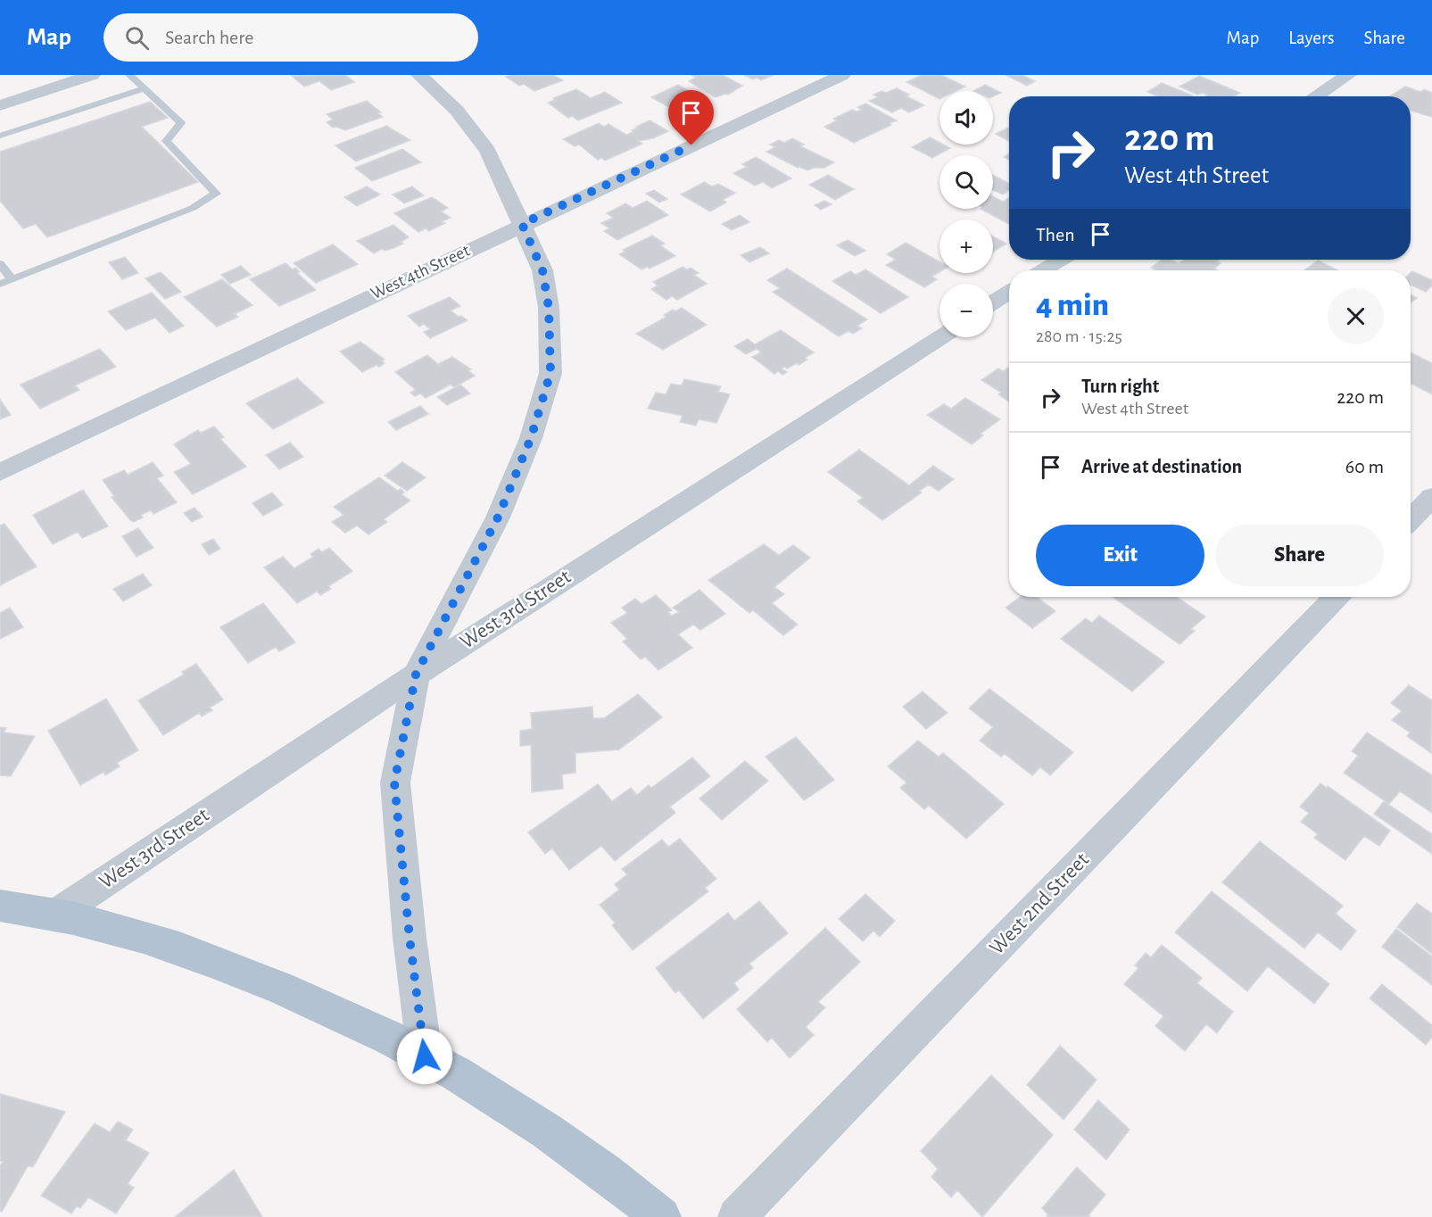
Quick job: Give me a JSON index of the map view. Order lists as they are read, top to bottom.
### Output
{
  "streets": {
    "street": ["West 4th Street", "West 3rd Street", "West 2nd Street"]
  },
  "page": {
    "header": "Map",
    "search": "Search here",
    "nav": ["Map", "Layers", "Share"],
    "map_buttons": ["+", "−"],
    "turn": ["220 m", "West 4th Street"],
    "then": "Then",
    "heading": ["4 min", "280 m · 15:25"],
    "list": [
      {
        "name": "Turn right",
        "note": "West 4th Street",
        "value": "220 m"
      },
      {
        "name": "Arrive at destination",
        "value": "60 m"
      }
    ],
    "buttons": ["Exit", "Share"]
  }
}
